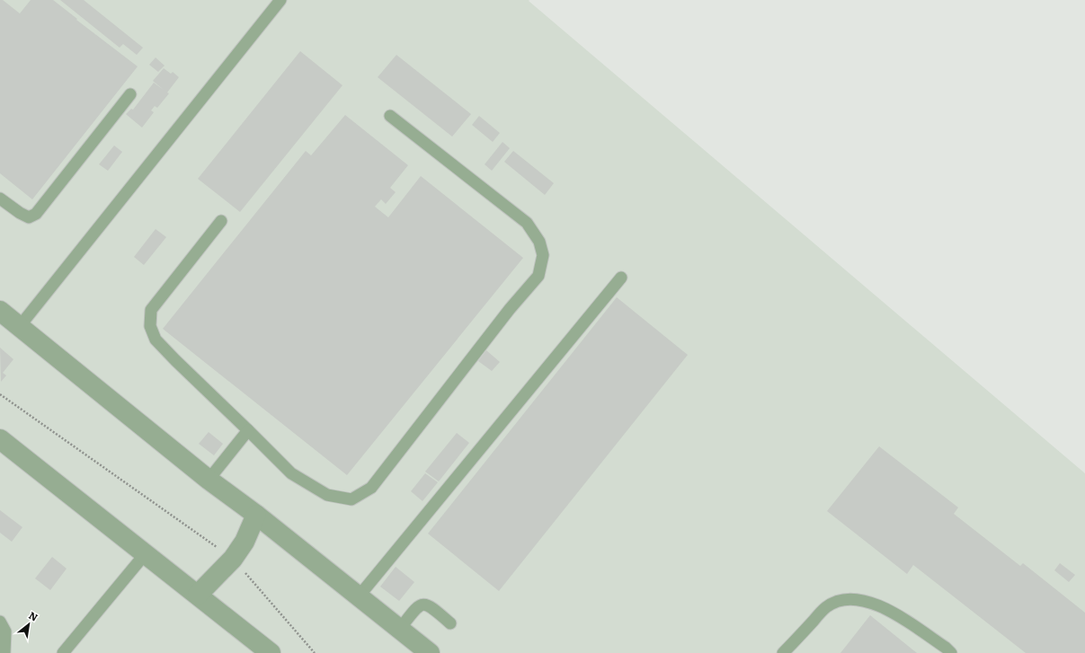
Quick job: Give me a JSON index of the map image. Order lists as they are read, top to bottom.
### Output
{
  "north": "top right"
}
